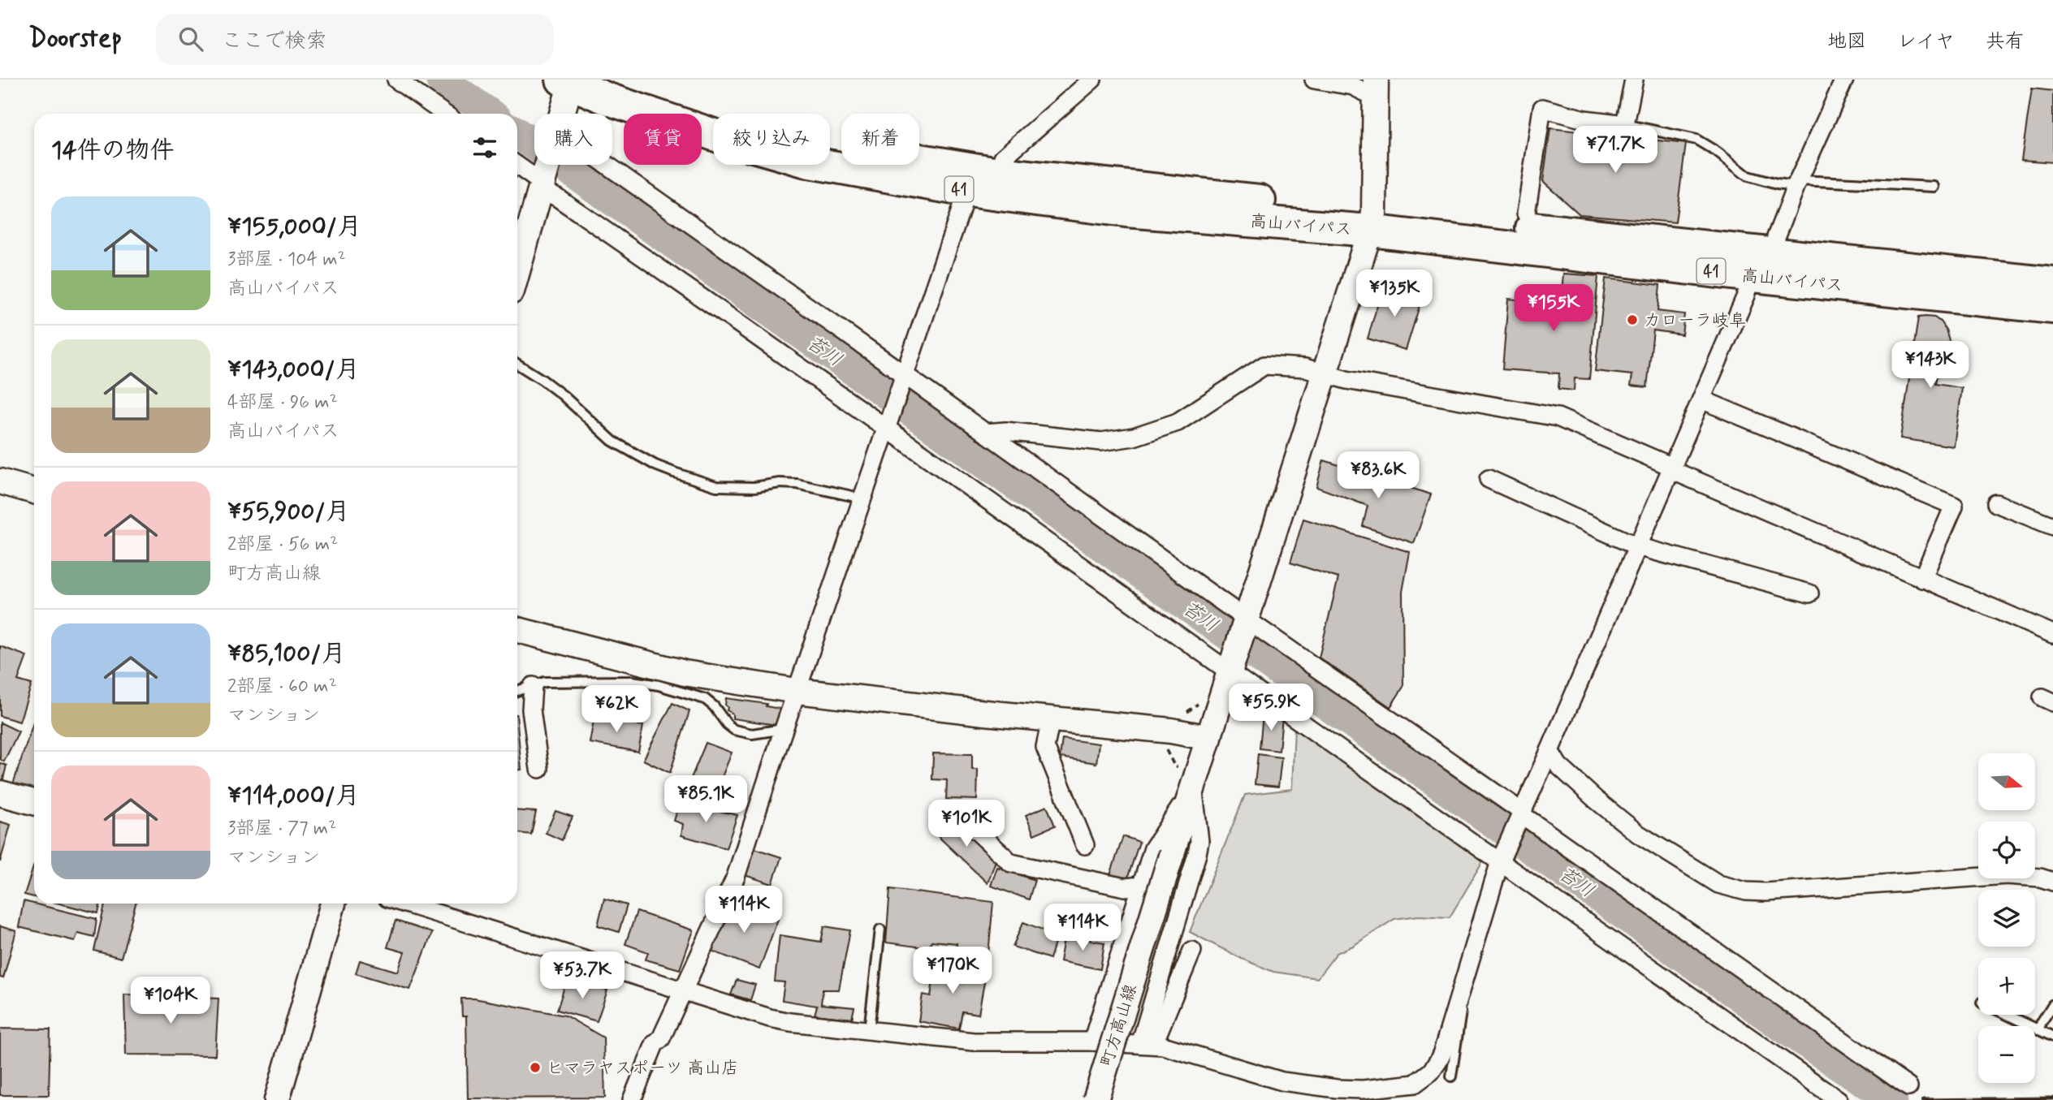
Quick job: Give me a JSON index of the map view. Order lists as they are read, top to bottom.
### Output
{
  "streets": {
    "highway": ["41", "高山バイパス"],
    "street": ["町方高山線"]
  },
  "water": ["苔川"],
  "places": ["カローラ岐阜", "ヒマラヤスポーツ 高山店"],
  "north": "right",
  "page": {
    "header": "Doorstep",
    "search": "ここで検索",
    "nav": ["地図", "レイヤ", "共有"],
    "chip": [
      "購入",
      "賃貸",
      "絞り込み",
      "新着"
    ],
    "heading": "14件の物件",
    "price": [
      "¥71.7K",
      "¥135K",
      "¥155K",
      "¥143K",
      "¥83.6K",
      "¥55.9K",
      "¥62K",
      "¥85.1K",
      "¥101K",
      "¥114K",
      "¥114K",
      "¥170K",
      "¥53.7K",
      "¥104K"
    ],
    "list": [
      {
        "name": "¥155,000/月",
        "note": "3部屋 · 104 m² · 高山バイパス"
      },
      {
        "name": "¥143,000/月",
        "note": "4部屋 · 96 m² · 高山バイパス"
      },
      {
        "name": "¥55,900/月",
        "note": "2部屋 · 56 m² · 町方高山線"
      },
      {
        "name": "¥85,100/月",
        "note": "2部屋 · 60 m² · マンション"
      },
      {
        "name": "¥114,000/月",
        "note": "3部屋 · 77 m² · マンション"
      }
    ],
    "map_buttons": ["+", "−"]
  }
}
